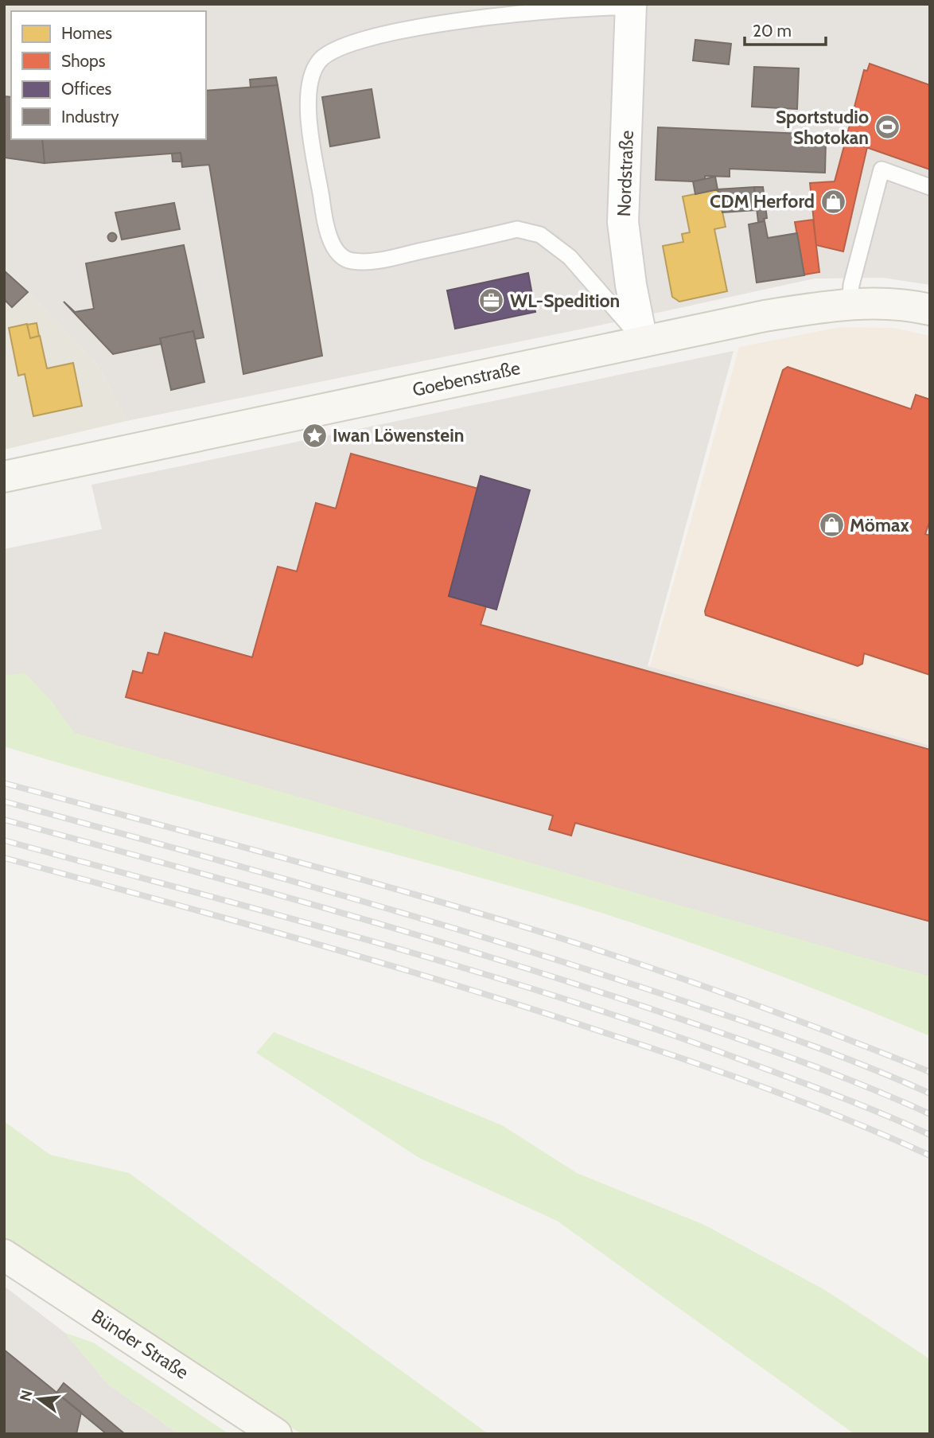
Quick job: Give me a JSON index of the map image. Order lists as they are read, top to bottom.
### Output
{
  "streets": {
    "street": ["Nordstraße", "Goebenstraße", "Bünder Straße"]
  },
  "crossings": [
    ["Nordstraße", "Goebenstraße"]
  ],
  "places": {
    "sports": ["Sportstudio Shotokan"],
    "shop": ["CDM Herford", "Mömax"],
    "office": ["WL-Spedition"],
    "place": ["Iwan Löwenstein"]
  },
  "legend": [
    "Homes",
    "Shops",
    "Offices",
    "Industry"
  ],
  "scale_bar": "20 m",
  "north": "left"
}
